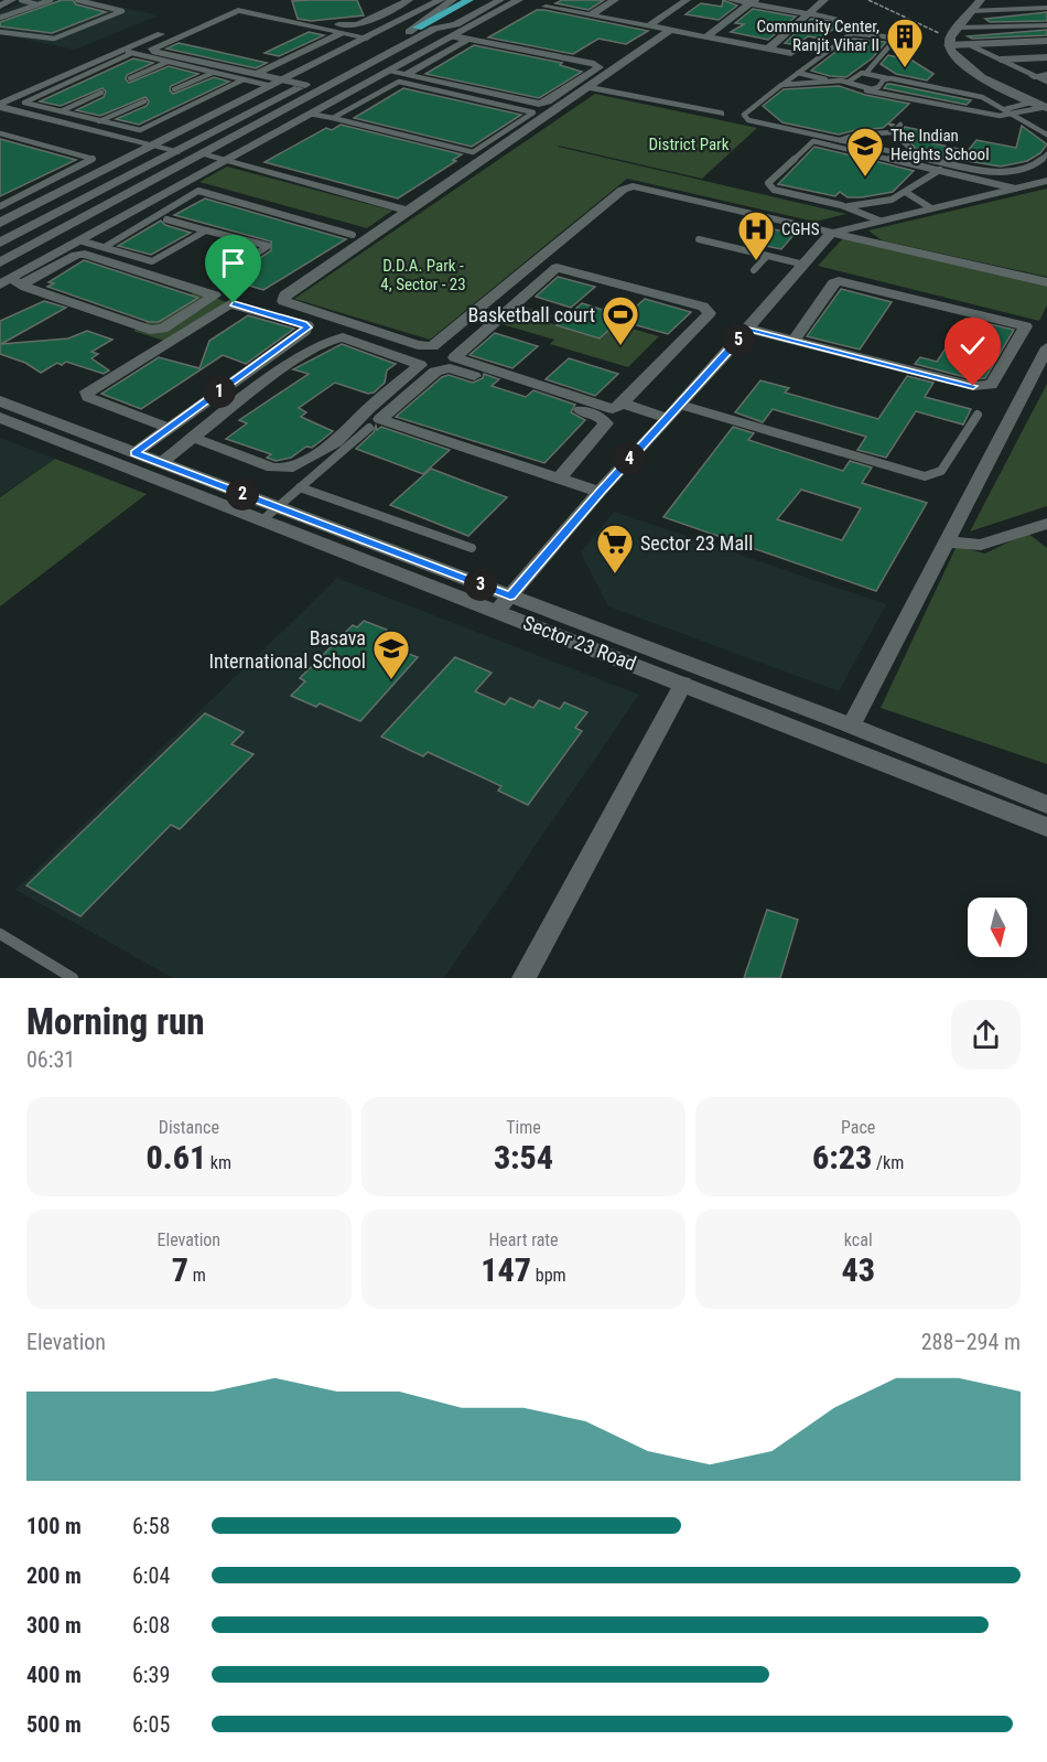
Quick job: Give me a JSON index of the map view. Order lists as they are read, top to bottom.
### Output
{
  "streets": {
    "street": ["Sector 23 Road"]
  },
  "parks": ["District Park", "D.D.A. Park - 4, Sector - 23"],
  "places": {
    "building": ["Community Center, Ranjit Vihar II"],
    "school or university": ["The Indian Heights School", "Basava International School"],
    "hospital": ["CGHS"],
    "sports": ["Basketball court"],
    "supermarket": ["Sector 23 Mall"]
  },
  "north": "bottom",
  "page": {
    "pins": [
      "5",
      "1",
      "4",
      "2",
      "3"
    ],
    "heading": ["Morning run", "06:31"],
    "stats": [
      ["Distance", "0.61 km"],
      ["Time", "3:54"],
      ["Pace", "6:23 /km"],
      ["Elevation", "7 m"],
      ["Heart rate", "147 bpm"],
      ["kcal", "43"]
    ],
    "chart": ["Elevation", "288–294 m"],
    "list": [
      {
        "name": "100 m",
        "note": "6:58"
      },
      {
        "name": "200 m",
        "note": "6:04"
      },
      {
        "name": "300 m",
        "note": "6:08"
      },
      {
        "name": "400 m",
        "note": "6:39"
      },
      {
        "name": "500 m",
        "note": "6:05"
      }
    ]
  }
}
